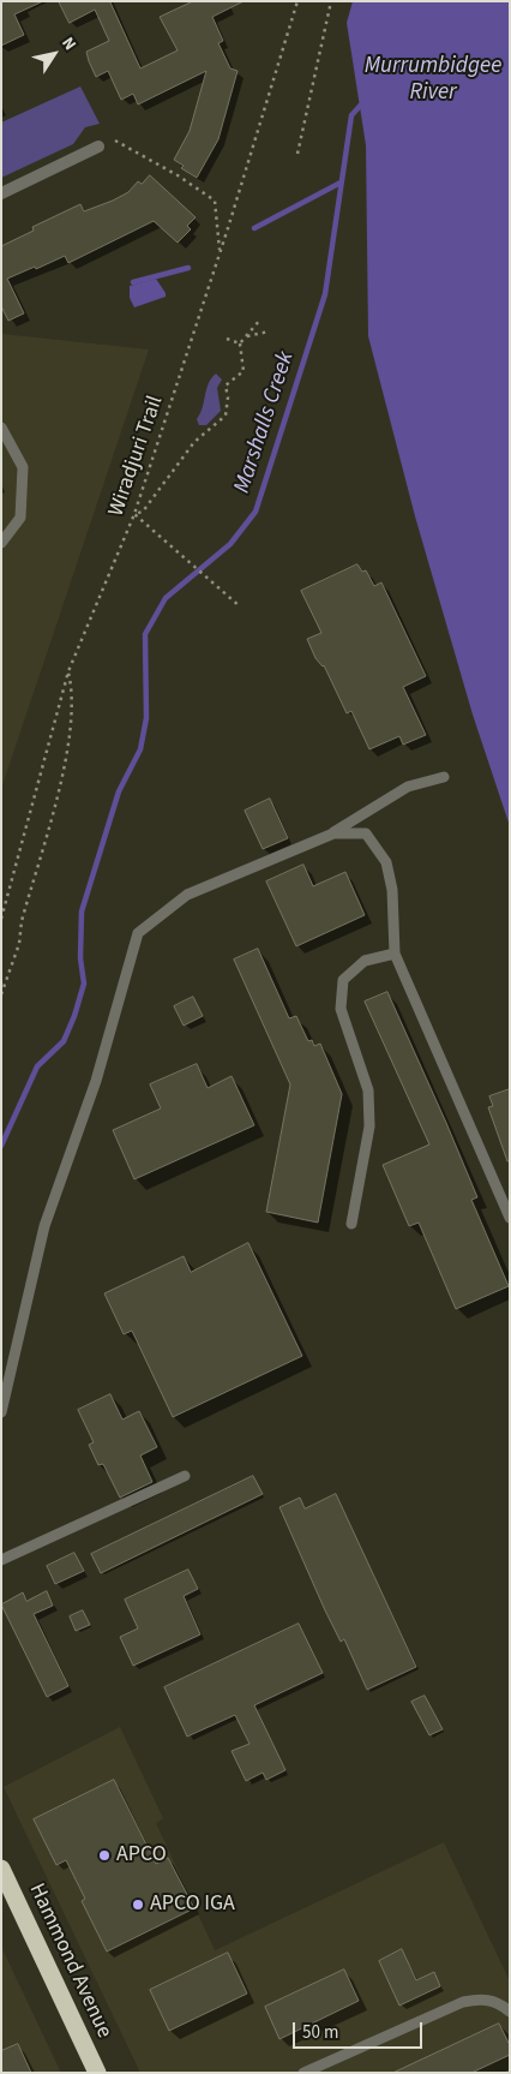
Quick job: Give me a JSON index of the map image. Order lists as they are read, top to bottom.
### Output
{
  "streets": {
    "highway": ["Hammond Avenue"],
    "path": ["Wiradjuri Trail"]
  },
  "water": ["Murrumbidgee River", "Marshalls Creek"],
  "places": ["APCO", "APCO IGA"],
  "scale_bar": "50 m",
  "north": "top right"
}
